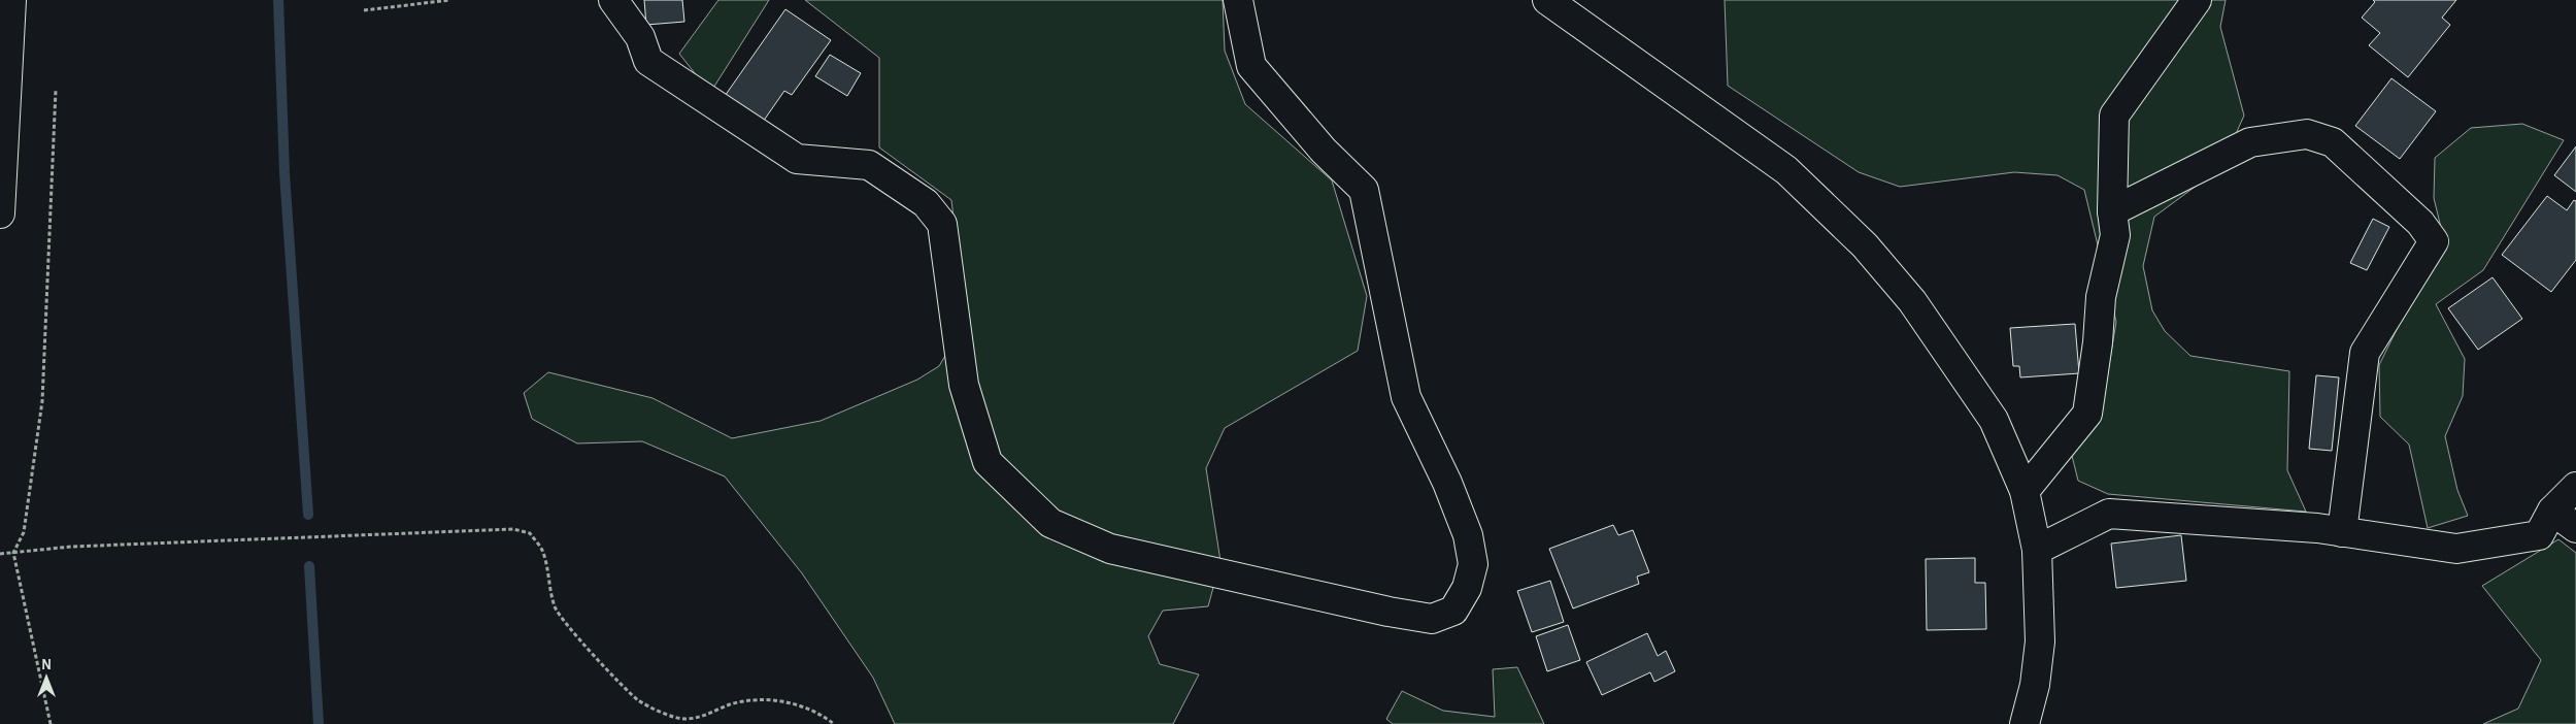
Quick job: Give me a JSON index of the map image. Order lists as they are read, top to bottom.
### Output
{
  "north": "top"
}
